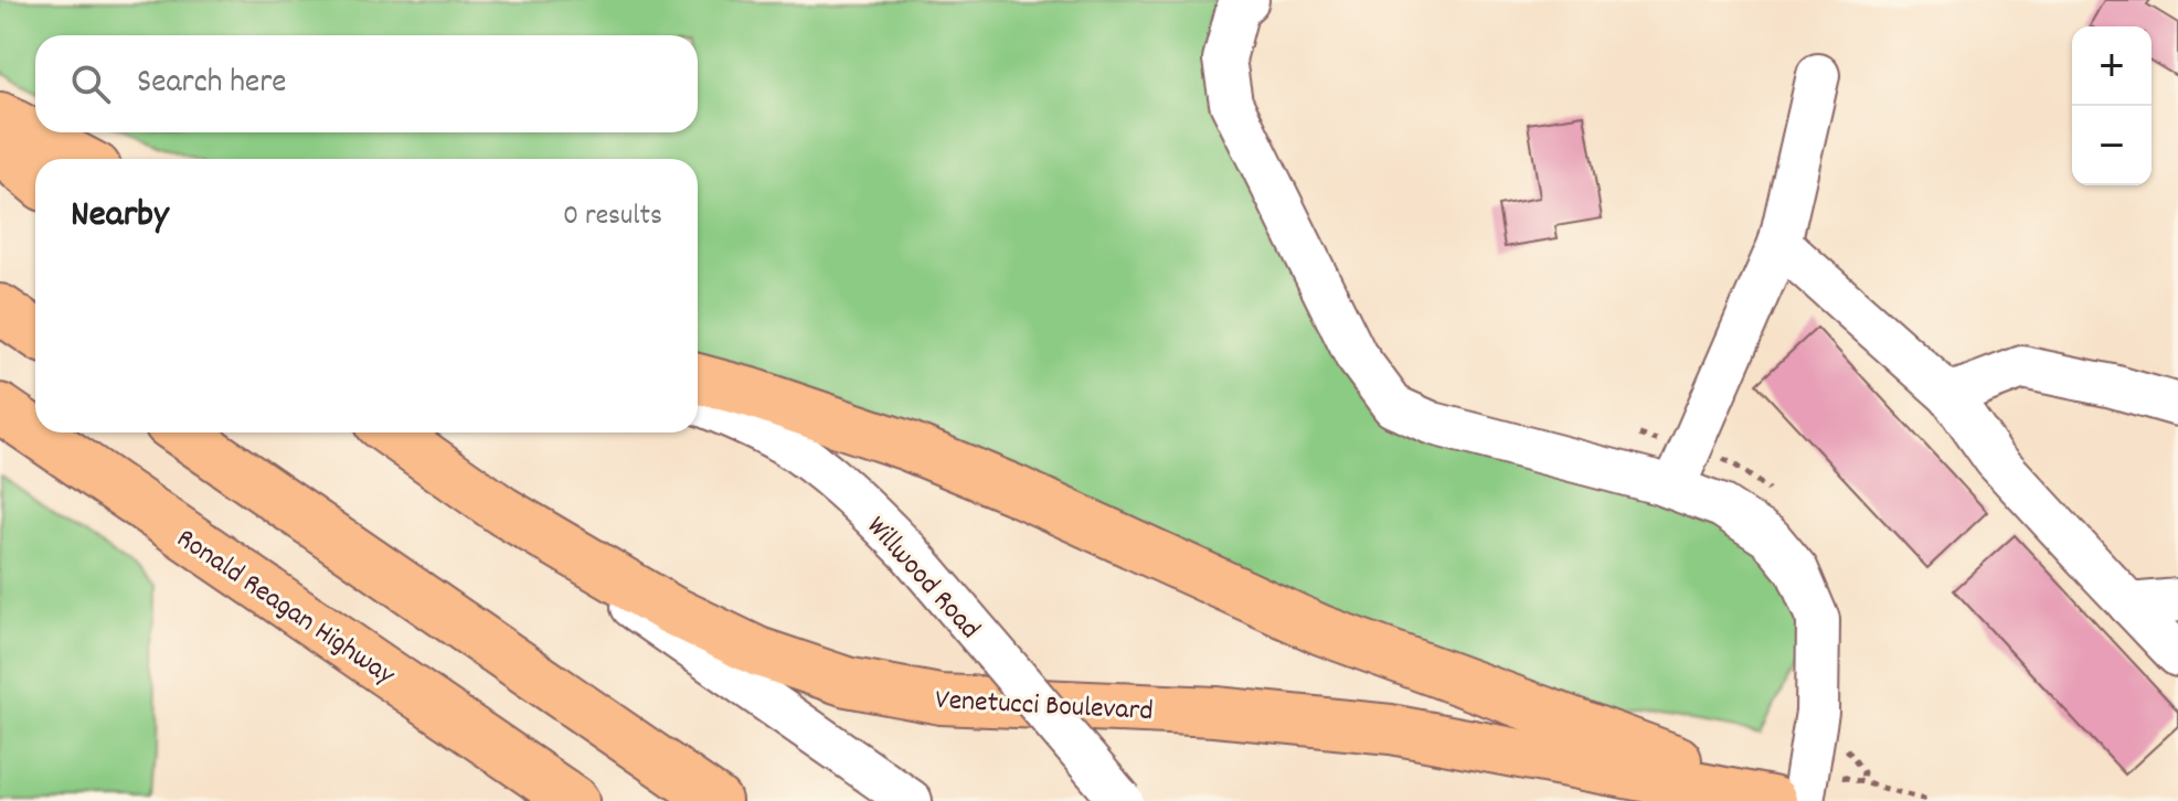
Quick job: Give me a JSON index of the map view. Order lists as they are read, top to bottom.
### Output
{
  "streets": {
    "main road": ["Ronald Reagan Highway", "Venetucci Boulevard"],
    "street": ["Willwood Road"]
  },
  "page": {
    "map_buttons": ["+", "−"],
    "search": "Search here",
    "heading": ["Nearby", "0 results"]
  }
}
